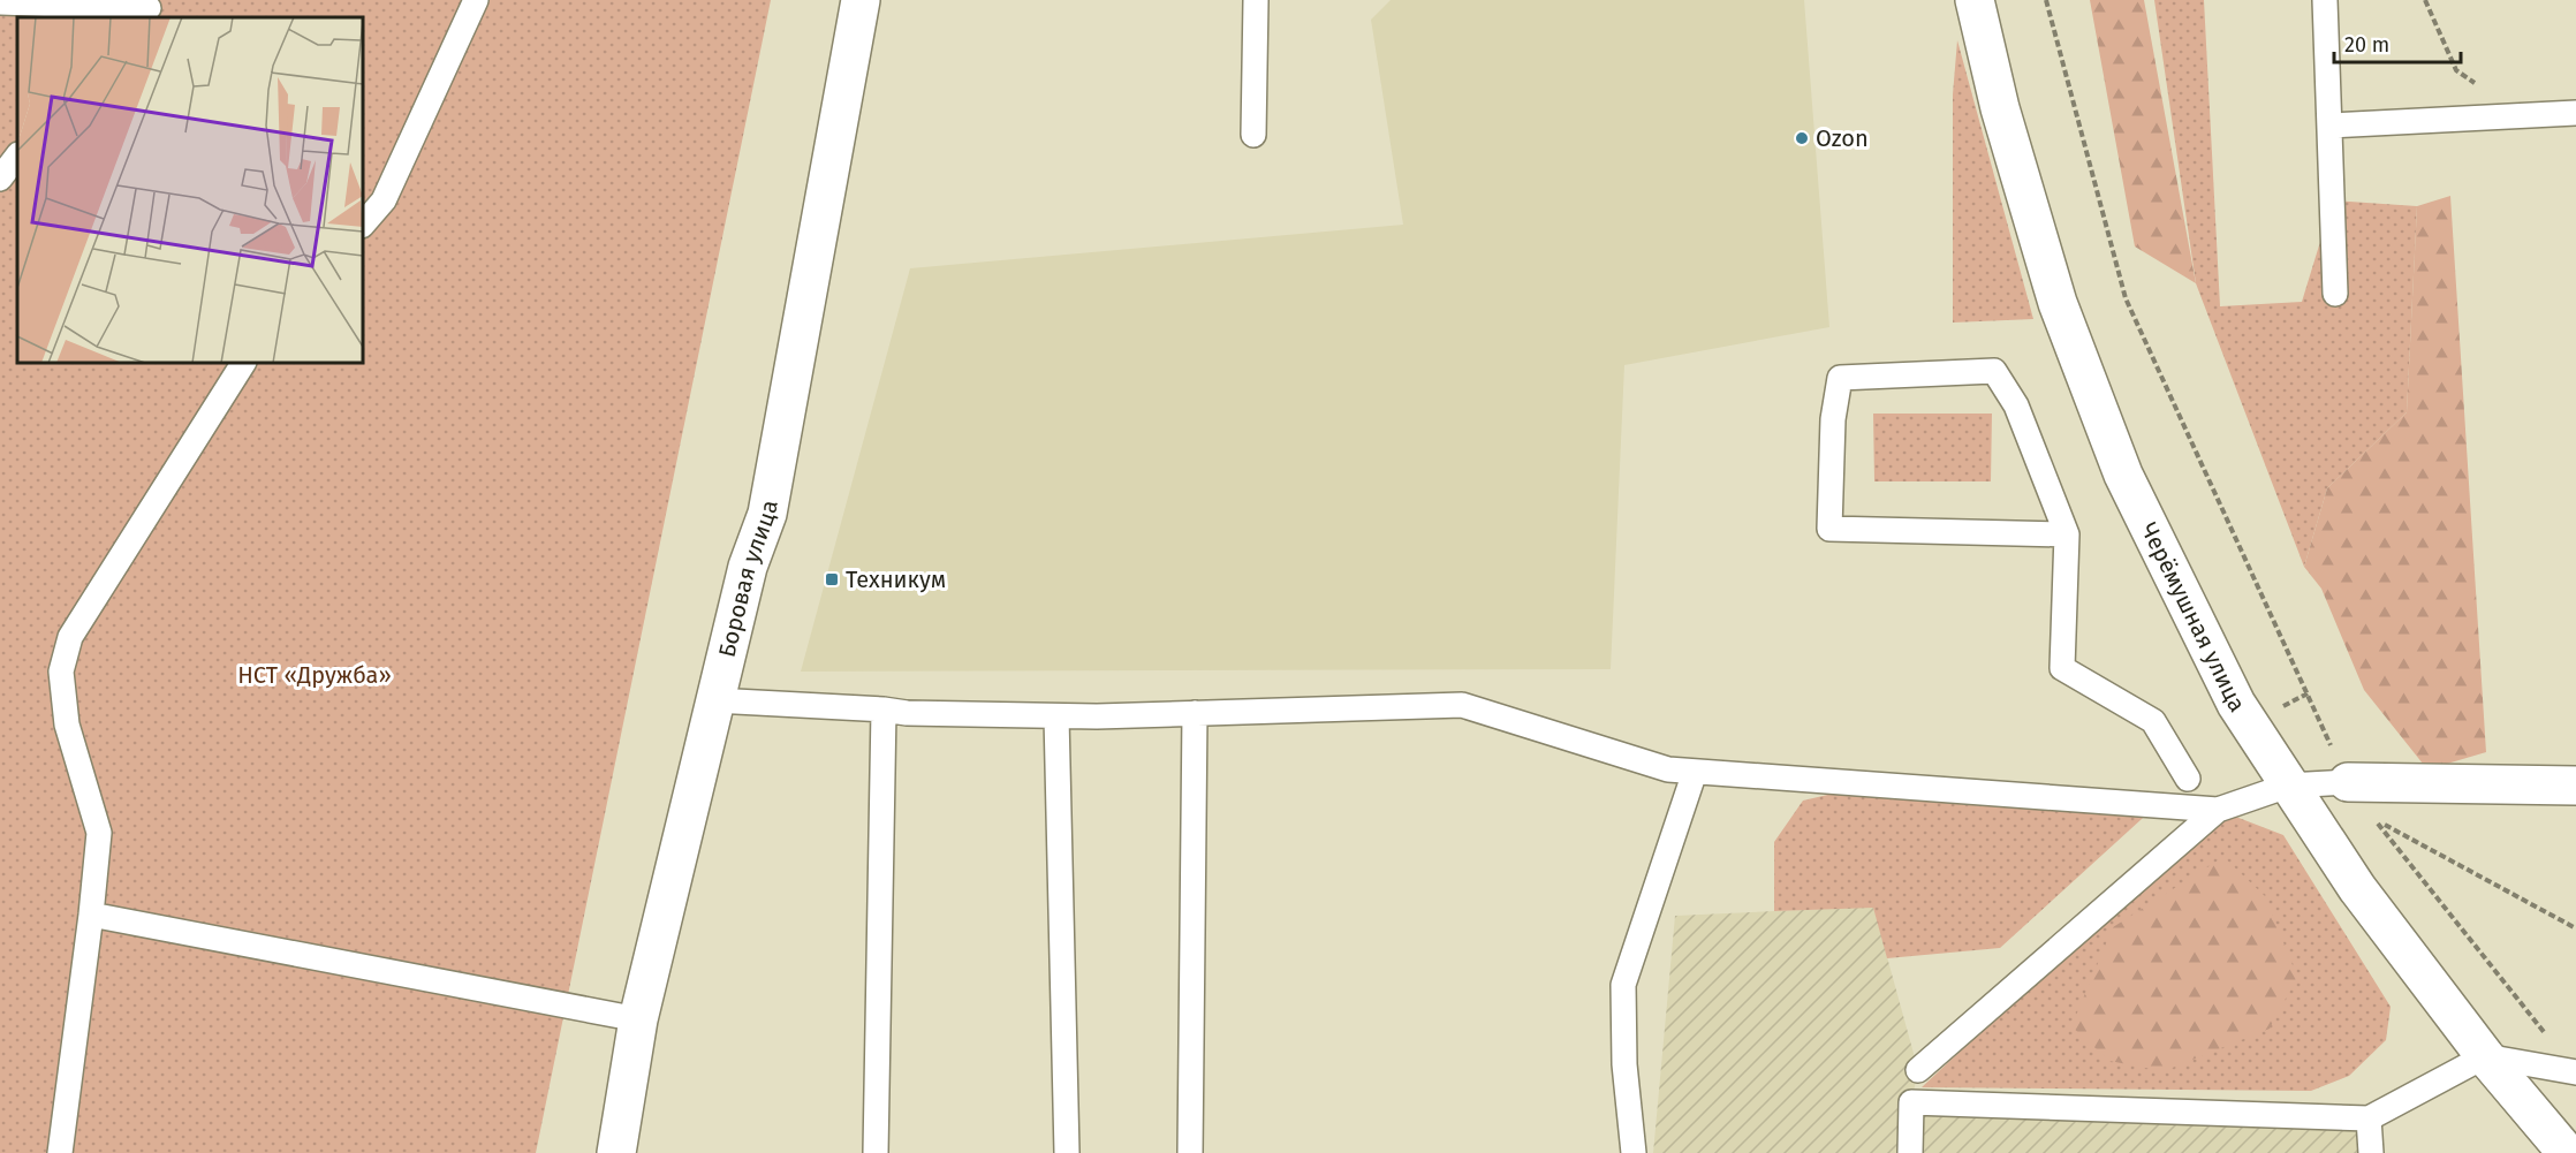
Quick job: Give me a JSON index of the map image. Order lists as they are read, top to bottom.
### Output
{
  "streets": {
    "street": ["Боровая улица", "Черёмушная улица"]
  },
  "parks": ["НСТ «Дружба»"],
  "places": {
    "other": ["Ozon"],
    "transit": ["Техникум"]
  },
  "scale_bar": "20 m"
}
